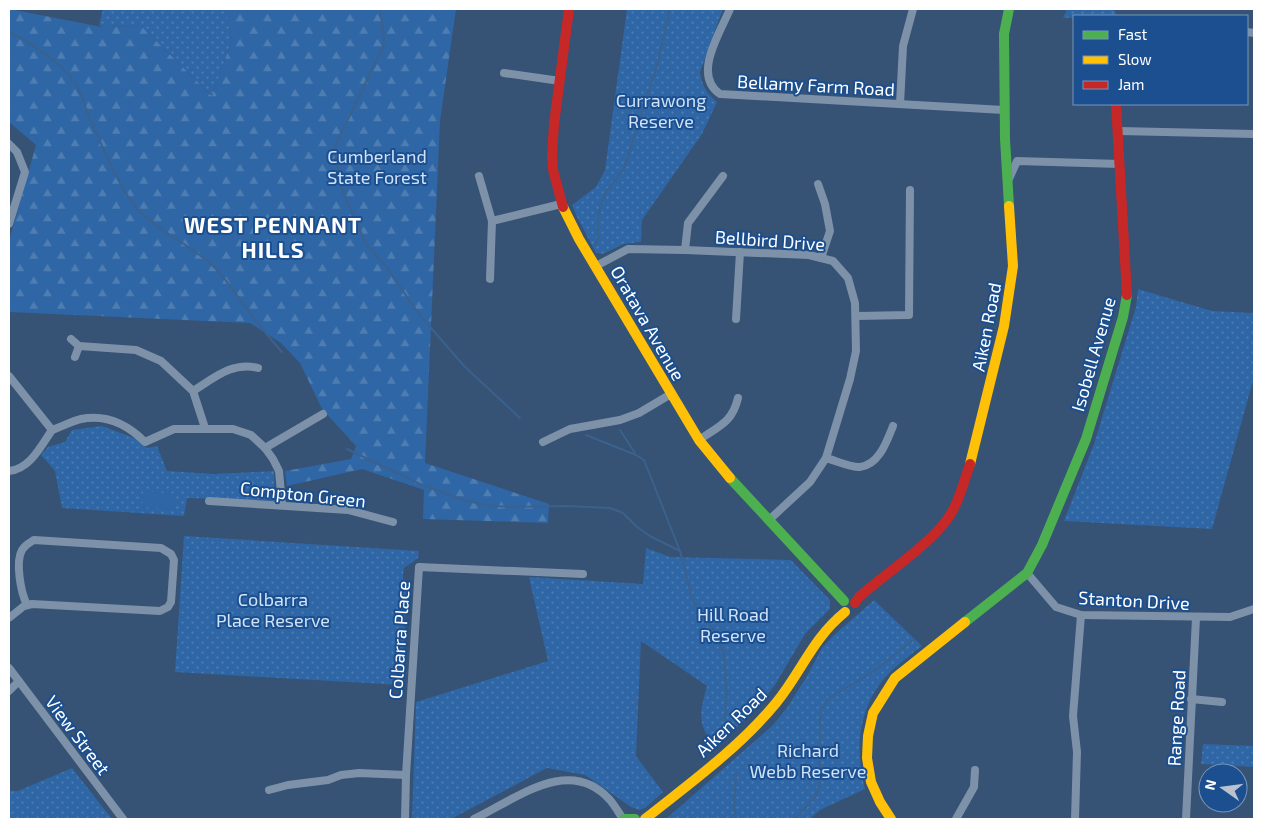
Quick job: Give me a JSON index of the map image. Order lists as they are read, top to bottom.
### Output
{
  "streets": {
    "street": [
      "Bellamy Farm Road",
      "Bellbird Drive",
      "Oratava Avenue",
      "Aiken Road",
      "Isobell Avenue",
      "Compton Green",
      "Stanton Drive",
      "Colbarra Place",
      "Range Road",
      "View Street"
    ]
  },
  "crossings": [
    ["Bellamy Farm Road", "Aiken Road"],
    ["Bellbird Drive", "Oratava Avenue"],
    ["Oratava Avenue", "Aiken Road"],
    ["Isobell Avenue", "Stanton Drive"],
    ["Stanton Drive", "Range Road"]
  ],
  "districts": ["WEST PENNANT HILLS"],
  "parks": [
    "Currawong Reserve",
    "Cumberland State Forest",
    "Colbarra Place Reserve",
    "Hill Road Reserve",
    "Richard Webb Reserve"
  ],
  "legend": ["Fast", "Slow", "Jam"],
  "north": "left"
}
